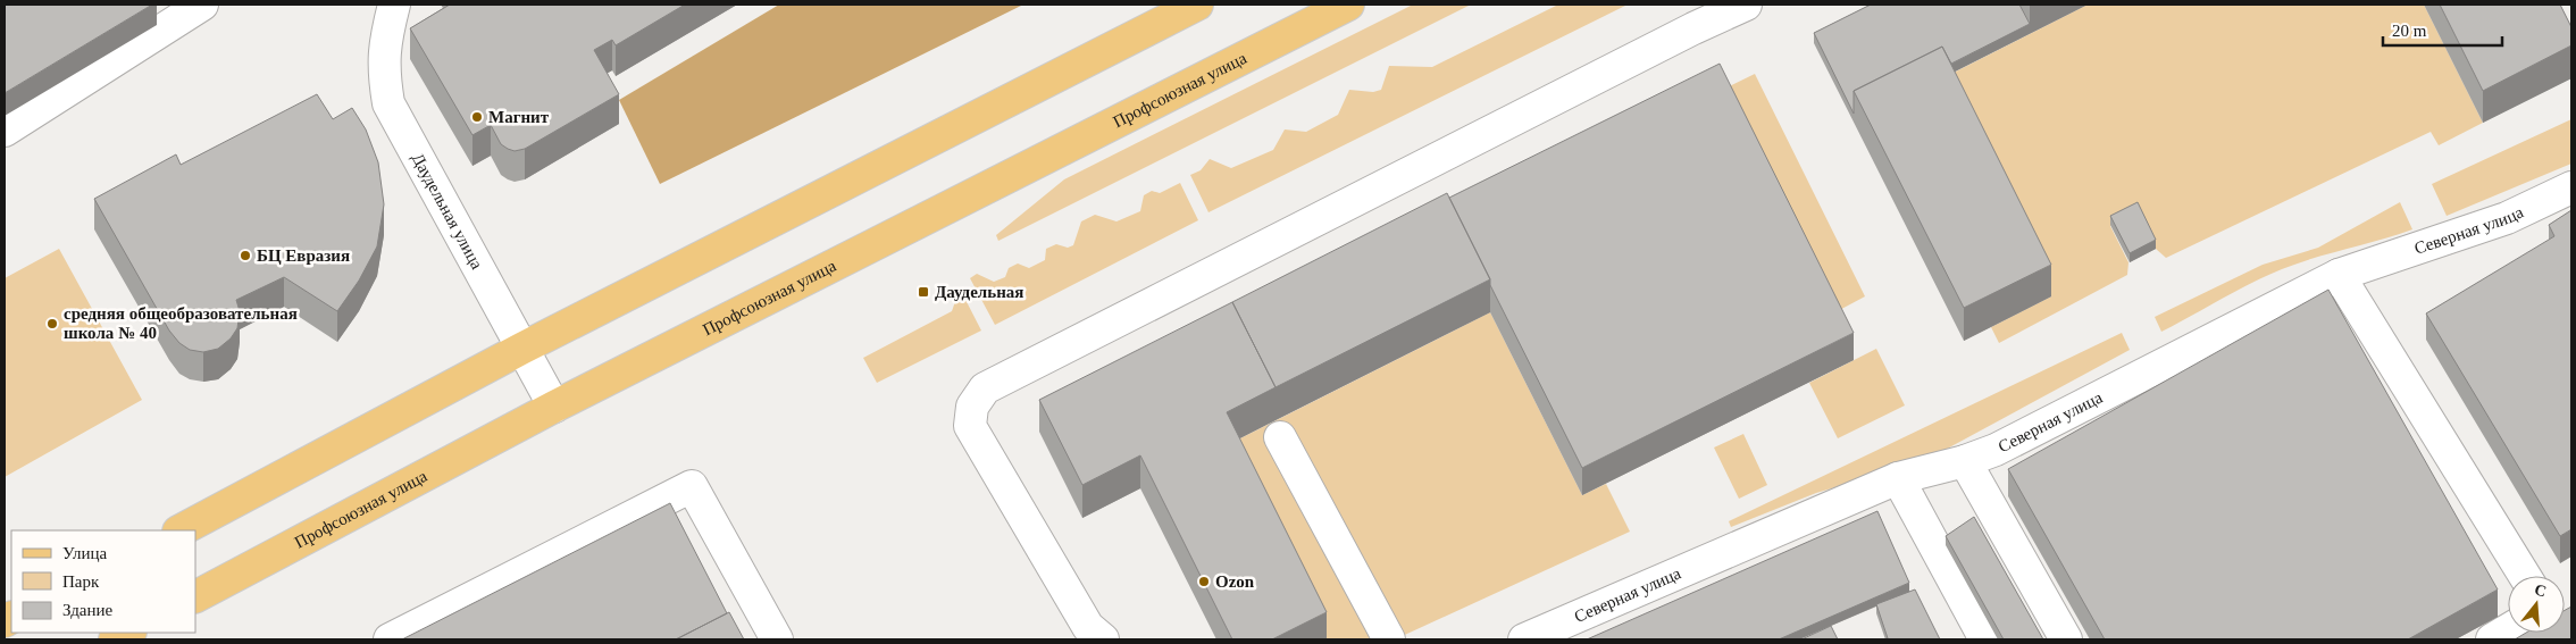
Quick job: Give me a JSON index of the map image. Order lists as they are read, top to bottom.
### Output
{
  "streets": {
    "main road": ["Профсоюзная улица"],
    "street": ["Даудельная улица", "Северная улица"]
  },
  "crossings": [
    ["Профсоюзная улица", "Даудельная улица"]
  ],
  "places": {
    "other": [
      "Магнит",
      "БЦ Евразия",
      "средняя общеобразовательная школа № 40",
      "Ozon"
    ],
    "transit": ["Даудельная"]
  },
  "legend": ["Улица", "Парк", "Здание"],
  "scale_bar": "20 m",
  "north": "top"
}
